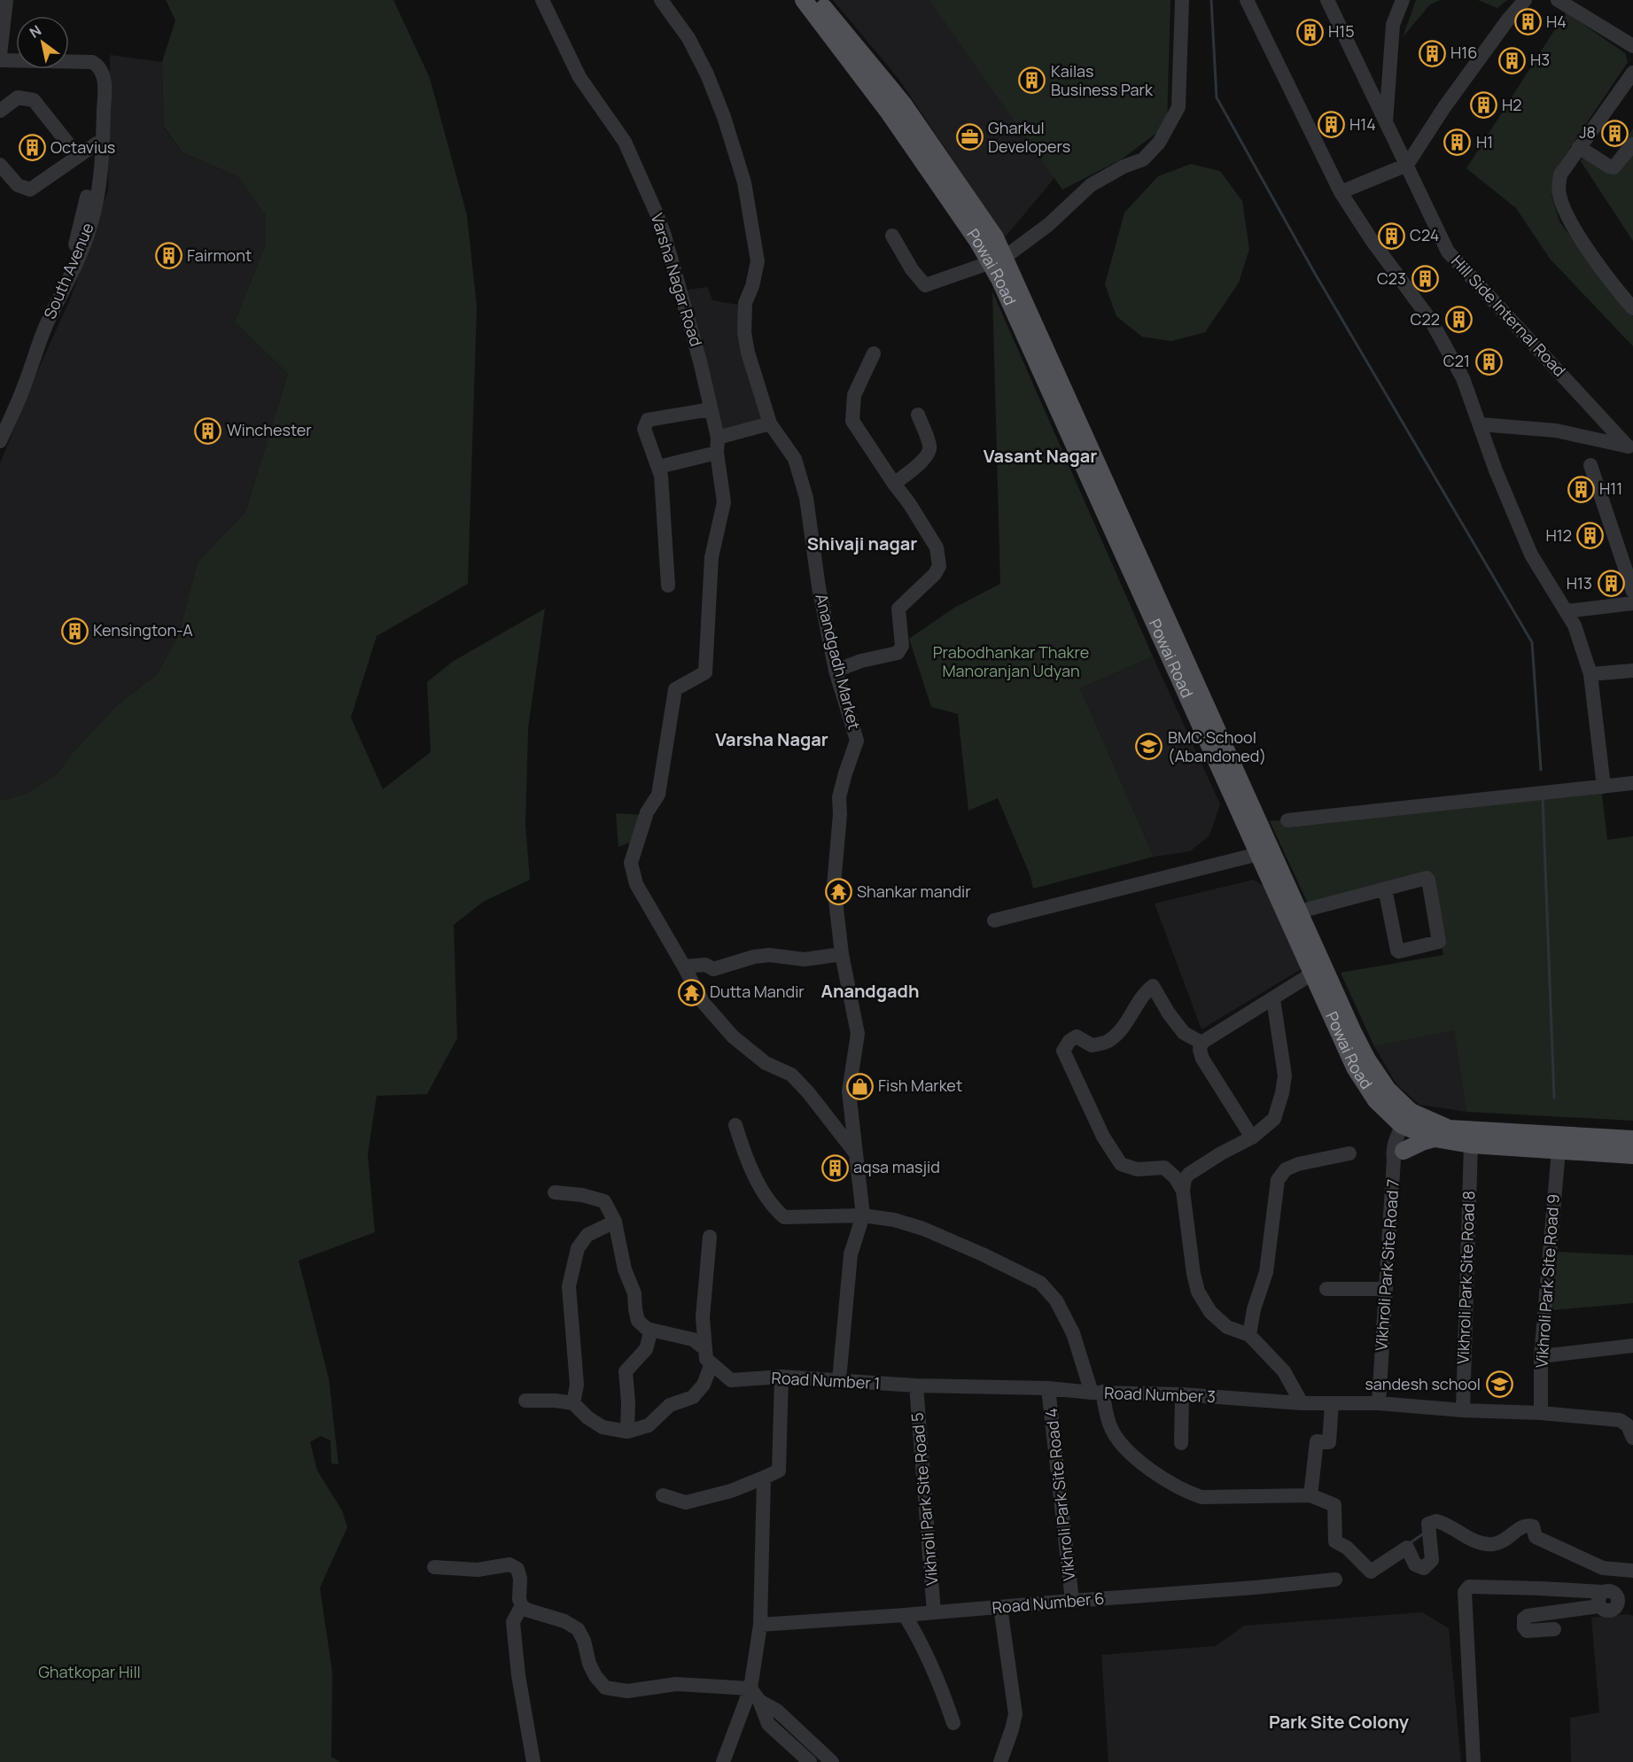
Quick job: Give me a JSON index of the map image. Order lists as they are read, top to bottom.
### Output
{
  "streets": {
    "main road": ["Powai Road"],
    "street": [
      "South Avenue",
      "Varsha Nagar Road",
      "Hill Side Internal Road",
      "Anandgadh Market",
      "Vikhroli Park Site Road 7",
      "Vikhroli Park Site Road 8",
      "Vikhroli Park Site Road 9",
      "Road Number 1",
      "Road Number 3",
      "Vikhroli Park Site Road 4",
      "Vikhroli Park Site Road 5",
      "Road Number 6"
    ]
  },
  "crossings": [
    ["Powai Road", "Vikhroli Park Site Road 7"],
    ["Powai Road", "Vikhroli Park Site Road 8"],
    ["Powai Road", "Vikhroli Park Site Road 9"],
    ["Anandgadh Market", "Road Number 1"],
    ["Anandgadh Market", "Road Number 3"],
    ["Vikhroli Park Site Road 7", "Road Number 3"],
    ["Vikhroli Park Site Road 8", "Road Number 3"],
    ["Vikhroli Park Site Road 9", "Road Number 3"],
    ["Road Number 1", "Road Number 3"],
    ["Road Number 1", "Vikhroli Park Site Road 4"],
    ["Road Number 1", "Vikhroli Park Site Road 5"],
    ["Vikhroli Park Site Road 4", "Road Number 6"],
    ["Vikhroli Park Site Road 5", "Road Number 6"]
  ],
  "districts": [
    "Vasant Nagar",
    "Shivaji nagar",
    "Varsha Nagar",
    "Anandgadh",
    "Park Site Colony"
  ],
  "parks": ["Prabodhankar Thakre Manoranjan Udyan", "Ghatkopar Hill"],
  "places": {
    "building": [
      "H4",
      "H15",
      "H16",
      "H3",
      "Kailas Business Park",
      "H2",
      "H14",
      "J8",
      "H1",
      "Octavius",
      "C24",
      "Fairmont",
      "C23",
      "C22",
      "C21",
      "Winchester",
      "H11",
      "H12",
      "H13",
      "Kensington-A",
      "aqsa masjid"
    ],
    "office": ["Gharkul Developers"],
    "school or university": ["BMC School (Abandoned)", "sandesh school"],
    "temple": ["Shankar mandir", "Dutta Mandir"],
    "shop": ["Fish Market"]
  },
  "north": "top left"
}
